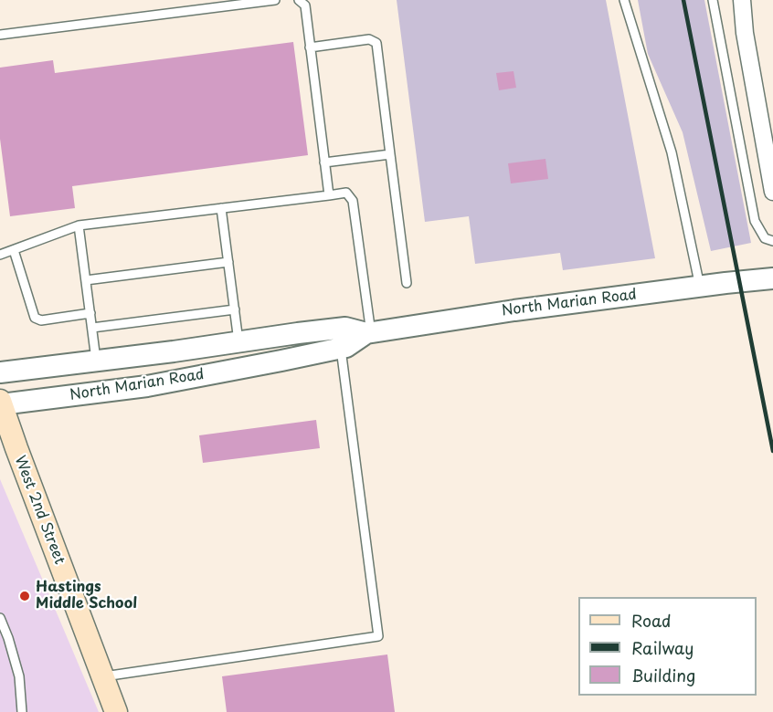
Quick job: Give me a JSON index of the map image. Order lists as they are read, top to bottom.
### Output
{
  "streets": {
    "main road": ["West 2nd Street"],
    "street": ["North Marian Road"]
  },
  "crossings": [
    ["North Marian Road", "West 2nd Street"]
  ],
  "places": ["Hastings Middle School"],
  "legend": ["Road", "Railway", "Building"]
}
